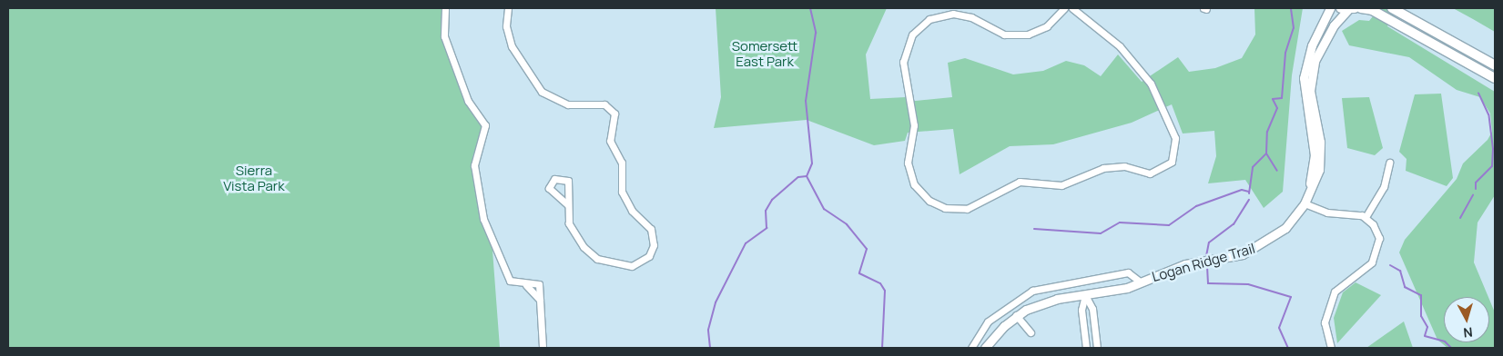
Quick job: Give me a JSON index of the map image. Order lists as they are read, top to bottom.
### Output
{
  "streets": {
    "street": ["Logan Ridge Trail"]
  },
  "parks": ["Somersett East Park", "Sierra Vista Park"],
  "north": "bottom"
}
